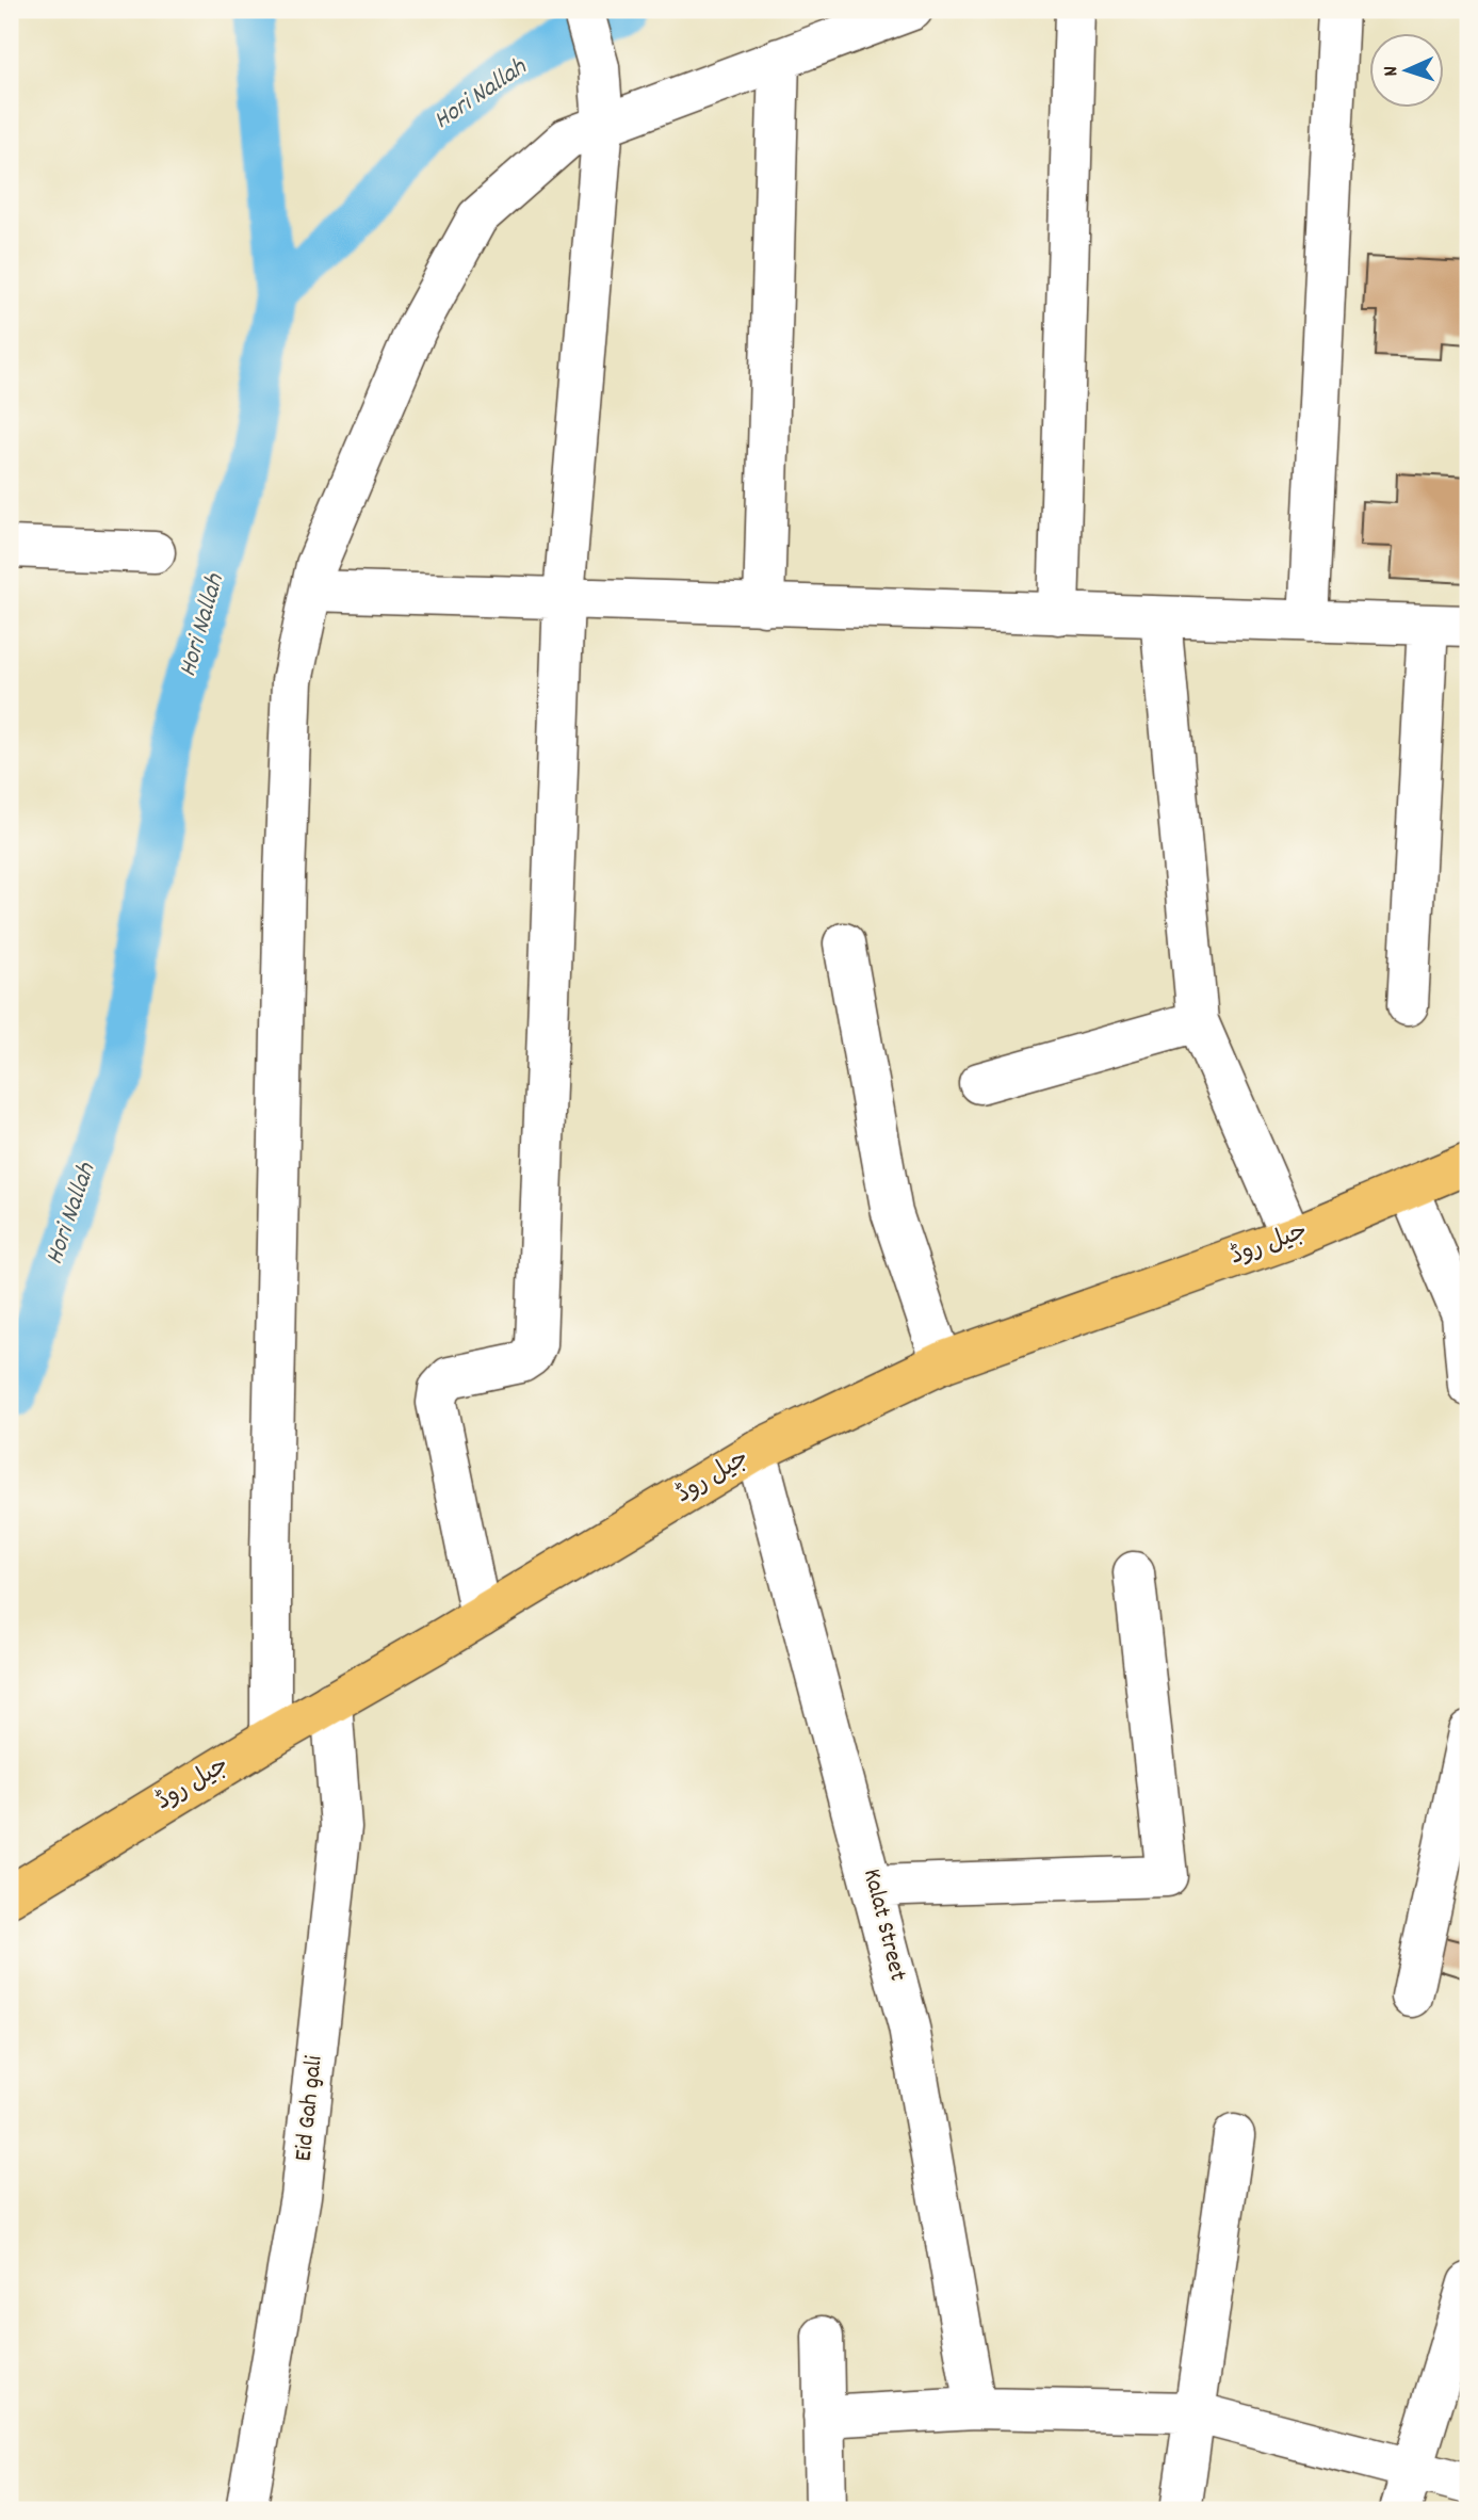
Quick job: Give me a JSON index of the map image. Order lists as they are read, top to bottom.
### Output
{
  "streets": {
    "main road": ["جیل روڈ"],
    "street": ["Kalat Street", "Eid Gah gali"]
  },
  "crossings": [
    ["جیل روڈ", "Kalat Street"],
    ["جیل روڈ", "Eid Gah gali"]
  ],
  "water": ["Hori Nallah"],
  "north": "left"
}
